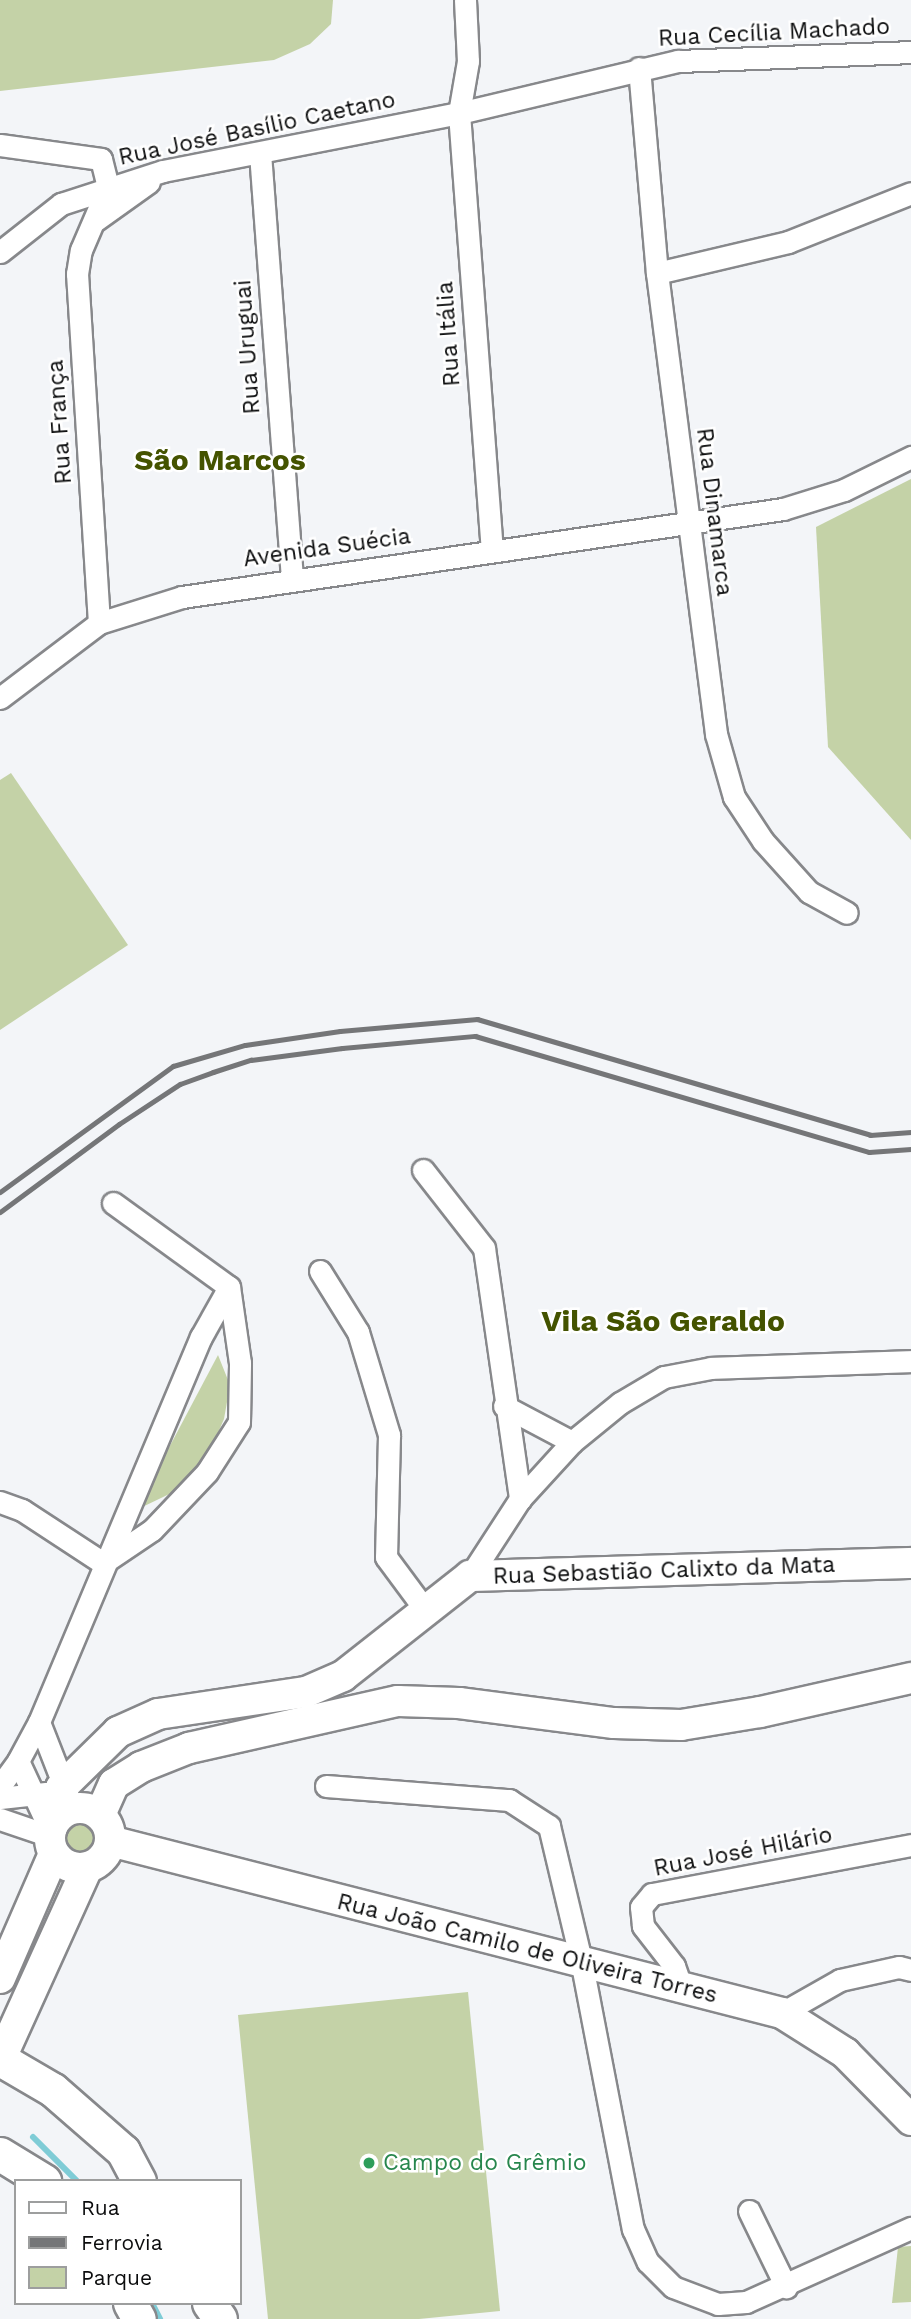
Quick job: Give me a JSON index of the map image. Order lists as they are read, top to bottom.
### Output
{
  "streets": {
    "street": [
      "Rua Cecília Machado",
      "Rua José Basílio Caetano",
      "Rua Itália",
      "Rua Uruguai",
      "Rua França",
      "Rua Dinamarca",
      "Avenida Suécia",
      "Rua Sebastião Calixto da Mata",
      "Rua José Hilário",
      "Rua João Camilo de Oliveira Torres"
    ]
  },
  "crossings": [
    ["Rua Cecília Machado", "Rua José Basílio Caetano"],
    ["Rua Cecília Machado", "Rua Dinamarca"],
    ["Rua José Basílio Caetano", "Rua Itália"],
    ["Rua José Basílio Caetano", "Rua Uruguai"],
    ["Rua José Basílio Caetano", "Rua França"],
    ["Rua José Basílio Caetano", "Rua Dinamarca"],
    ["Rua Itália", "Avenida Suécia"],
    ["Rua Uruguai", "Avenida Suécia"],
    ["Rua França", "Avenida Suécia"],
    ["Rua Dinamarca", "Avenida Suécia"],
    ["Rua Sebastião Calixto da Mata", "Rua João Camilo de Oliveira Torres"],
    ["Rua José Hilário", "Rua João Camilo de Oliveira Torres"]
  ],
  "districts": ["São Marcos", "Vila São Geraldo"],
  "places": ["Campo do Grêmio"],
  "legend": ["Rua", "Ferrovia", "Parque"]
}
